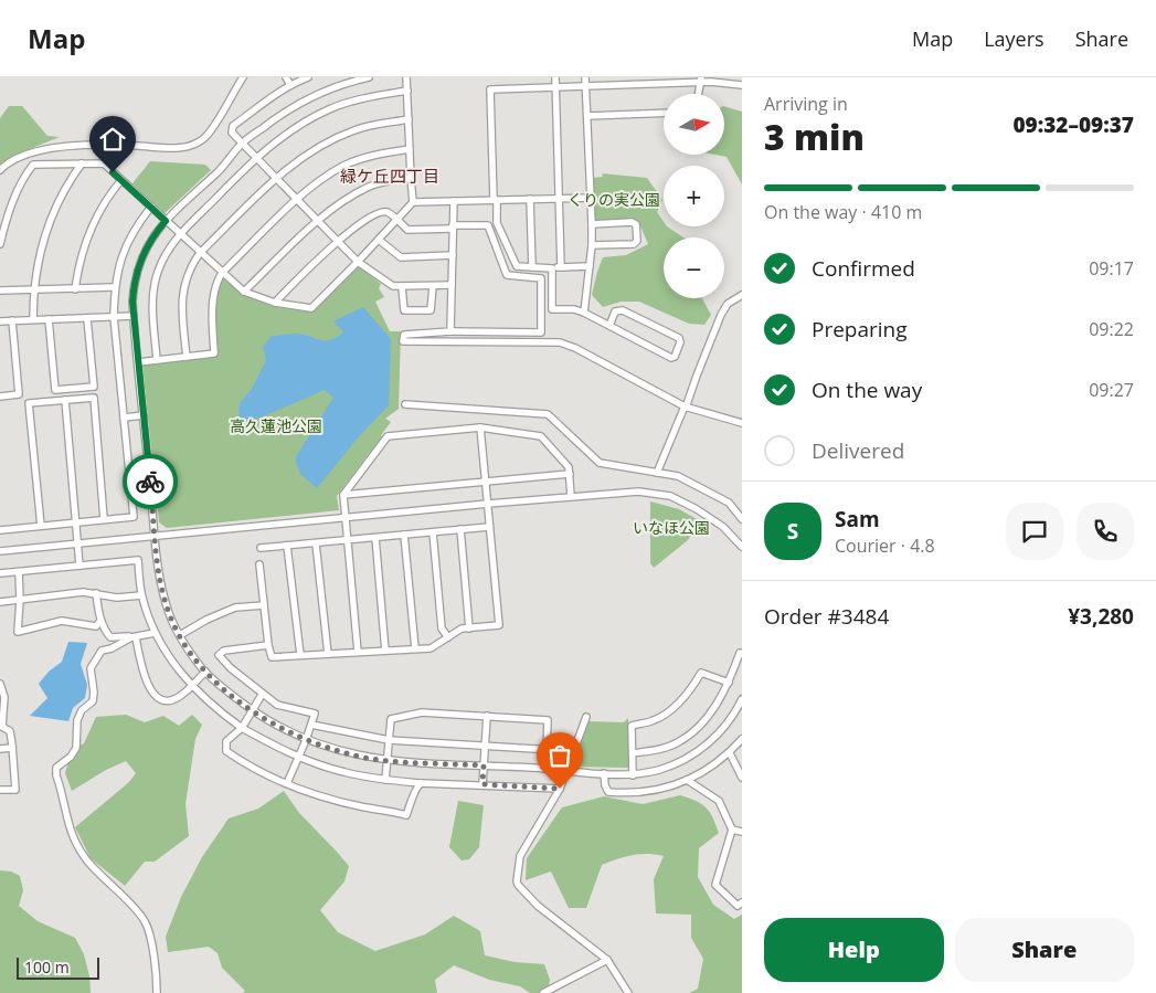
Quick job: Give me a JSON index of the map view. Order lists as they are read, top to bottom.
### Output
{
  "districts": ["緑ケ丘四丁目"],
  "parks": ["くりの実公園", "高久蓮池公園", "いなほ公園"],
  "scale_bar": "100 m",
  "north": "right",
  "page": {
    "header": "Map",
    "nav": ["Map", "Layers", "Share"],
    "heading": ["3 min", "Arriving in", "09:32–09:37"],
    "panel": [
      "Sam",
      "Courier · 4.8",
      "Order #3484",
      "¥3,280"
    ],
    "map_buttons": ["+", "−"],
    "bar": "On the way · 410 m",
    "list": [
      ["Confirmed", "09:17"],
      ["Preparing", "09:22"],
      ["On the way", "09:27"],
      "Delivered"
    ],
    "round": "S",
    "buttons": ["Help", "Share"],
    "scale": "100 m"
  }
}
